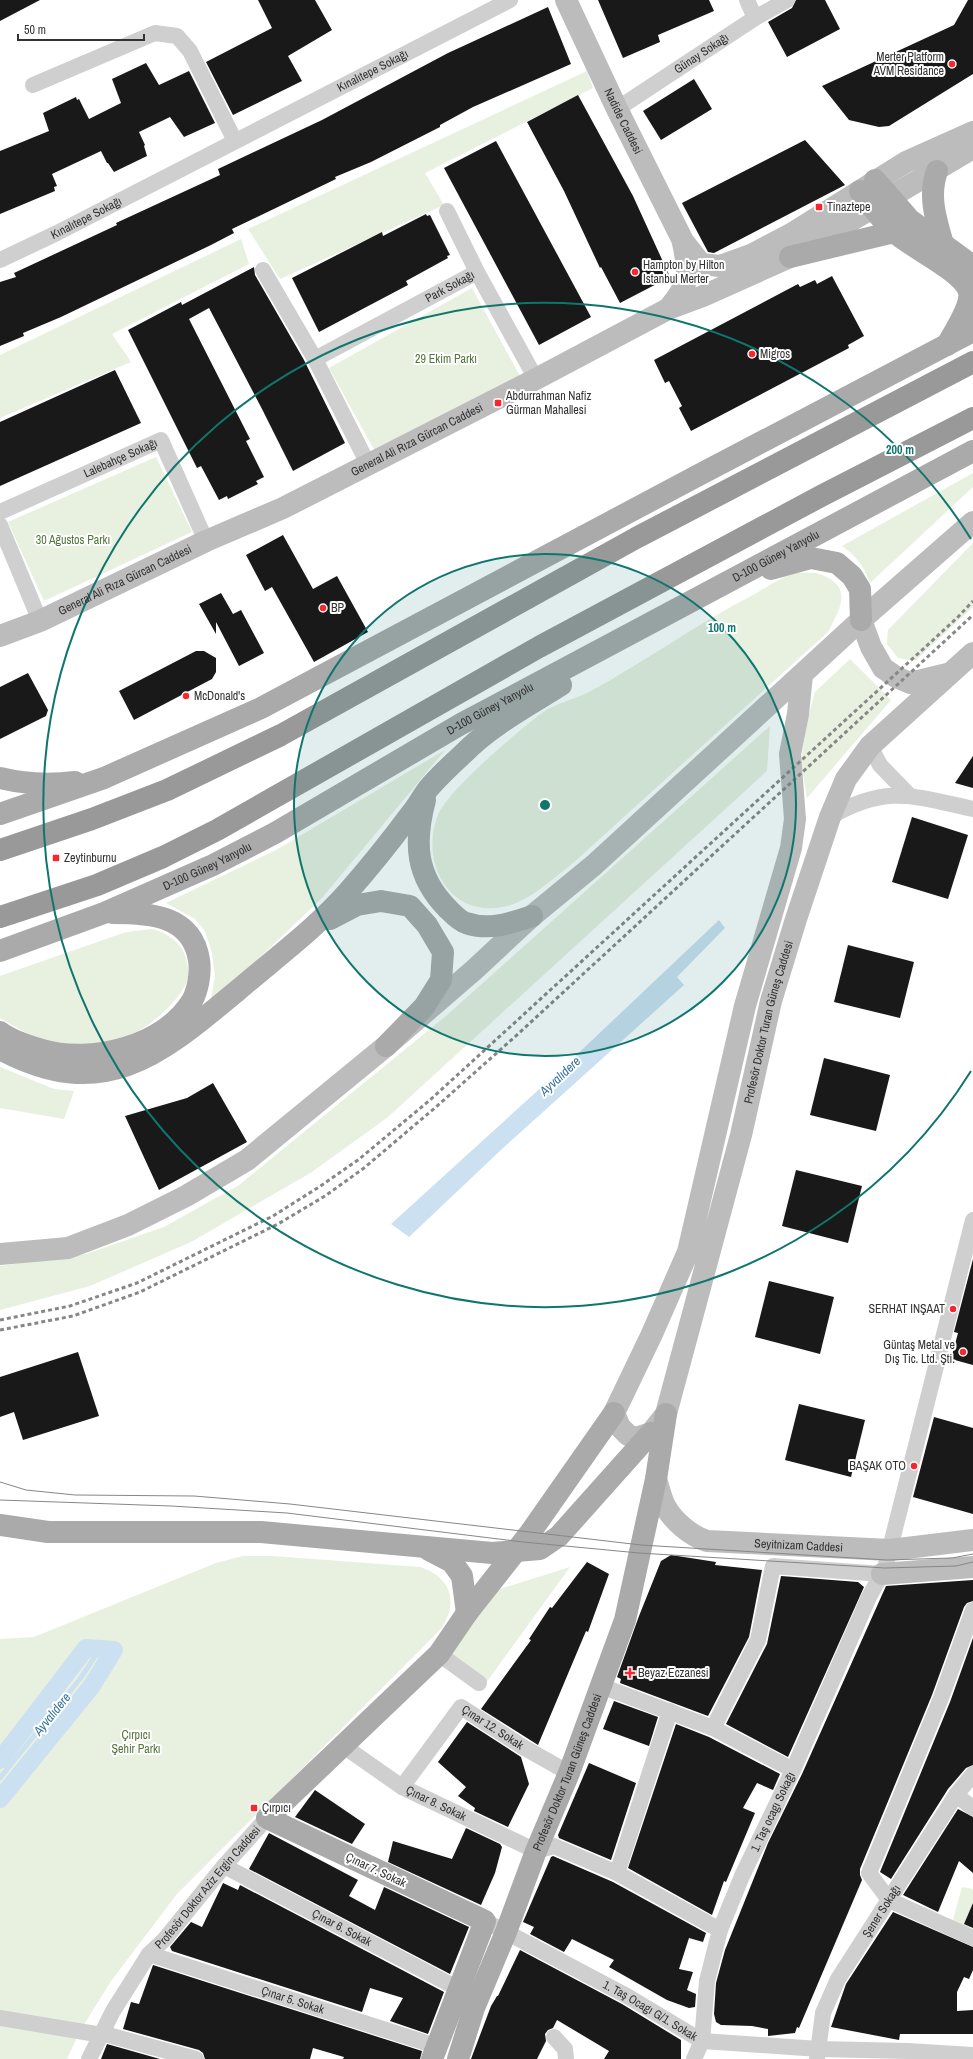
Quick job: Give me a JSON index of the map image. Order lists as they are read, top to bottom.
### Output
{
  "streets": {
    "main road": [
      "Nadide Caddesi",
      "General Ali Rıza Gürcan Caddesi",
      "D-100 Güney Yanyolu",
      "Profesör Doktor Turan Güneş Caddesi",
      "Seyitnizam Caddesi",
      "Çınar 7. Sokak",
      "Profesör Doktor Aziz Ergin Caddesi"
    ],
    "street": [
      "Günay Sokağı",
      "Kınalıtepe Sokağı",
      "Park Sokağı",
      "Lalebahçe Sokağı",
      "Çınar 12. Sokak",
      "Çınar 8. Sokak",
      "1. Taş ocagı Sokağı",
      "Şener Sokağı",
      "Çınar 6. Sokak",
      "Çınar 5. Sokak",
      "1. Taş Ocagı G/1. Sokak"
    ]
  },
  "crossings": [
    ["Günay Sokağı", "Nadide Caddesi"],
    ["Park Sokağı", "General Ali Rıza Gürcan Caddesi"],
    ["General Ali Rıza Gürcan Caddesi", "Lalebahçe Sokağı"],
    ["Profesör Doktor Turan Güneş Caddesi", "Seyitnizam Caddesi"],
    ["Profesör Doktor Turan Güneş Caddesi", "Çınar 12. Sokak"],
    ["Profesör Doktor Turan Güneş Caddesi", "Çınar 8. Sokak"],
    ["Profesör Doktor Turan Güneş Caddesi", "1. Taş Ocagı G/1. Sokak"],
    ["Seyitnizam Caddesi", "1. Taş ocagı Sokağı"],
    ["Çınar 12. Sokak", "Çınar 8. Sokak"],
    ["Çınar 8. Sokak", "Profesör Doktor Aziz Ergin Caddesi"],
    ["1. Taş ocagı Sokağı", "1. Taş Ocagı G/1. Sokak"],
    ["Çınar 7. Sokak", "Profesör Doktor Aziz Ergin Caddesi"],
    ["Çınar 7. Sokak", "1. Taş Ocagı G/1. Sokak"],
    ["Profesör Doktor Aziz Ergin Caddesi", "Çınar 6. Sokak"],
    ["Profesör Doktor Aziz Ergin Caddesi", "Çınar 5. Sokak"],
    ["Şener Sokağı", "1. Taş Ocagı G/1. Sokak"]
  ],
  "water": ["Ayvalıdere"],
  "parks": ["29 Ekim Parkı", "30 Ağustos Parkı", "Çırpıcı Şehir Parkı"],
  "places": {
    "other": [
      "Merter Platform AVM Residance",
      "Hampton by Hilton Istanbul Merter",
      "Migros",
      "BP",
      "McDonald's",
      "SERHAT INŞAAT",
      "Güntaş Metal ve Dış Tic. Ltd. Şti.",
      "BAŞAK OTO"
    ],
    "transit": [
      "Tinaztepe",
      "Abdurrahman Nafiz Gürman Mahallesi",
      "Zeytinburnu",
      "Çırpıcı"
    ],
    "health": ["Beyaz Eczanesi"]
  },
  "scale_bar": "50 m",
  "rings": ["200 m", "100 m"]
}
